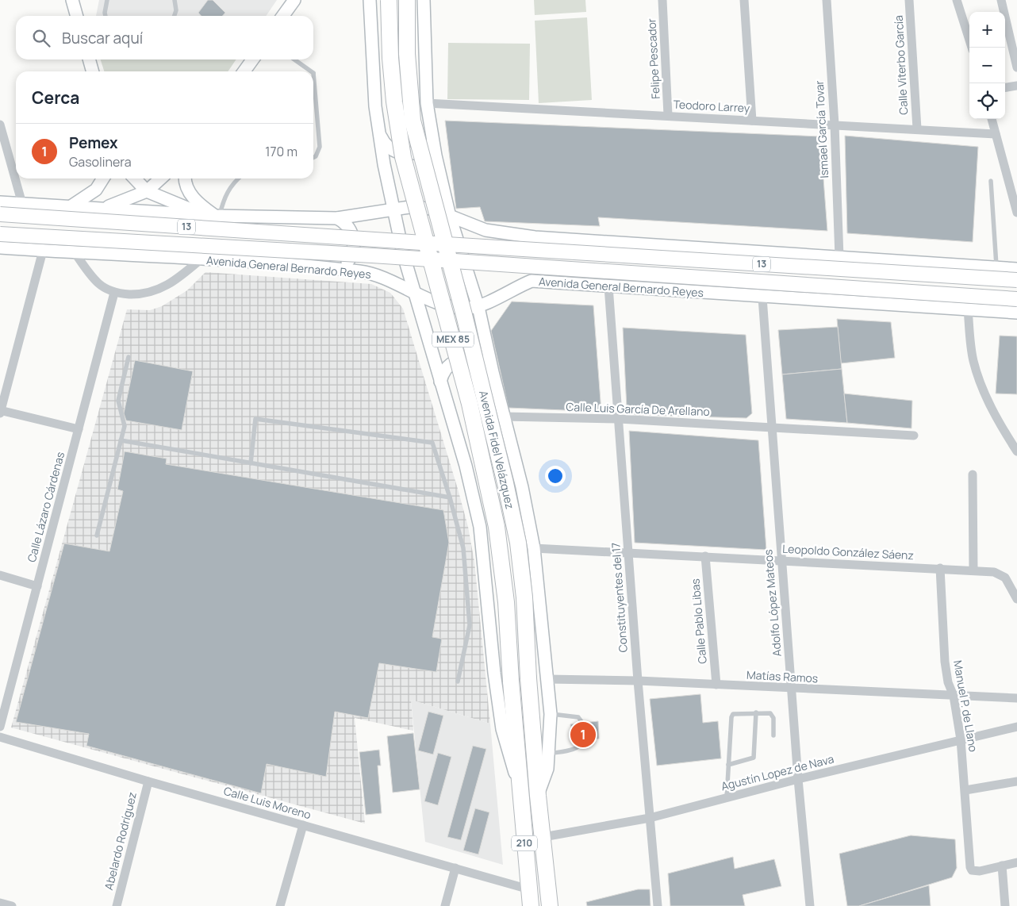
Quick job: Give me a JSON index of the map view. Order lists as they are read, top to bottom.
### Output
{
  "streets": {
    "highway": ["MEX 85", "Avenida Fidel Velázquez", "210"],
    "main road": ["13", "Avenida General Bernardo Reyes"],
    "street": [
      "Felipe Pescador",
      "Calle Viterbo García",
      "Teodoro Larrey",
      "Ismael García Tovar",
      "Calle Luis García De Arellano",
      "Calle Lázaro Cárdenas",
      "Leopoldo González Sáenz",
      "Constituyentes del 17",
      "Adolfo López Mateos",
      "Calle Pablo Libas",
      "Matías Ramos",
      "Manuel P. de Llano",
      "Agustín Lopez de Nava",
      "Calle Luis Moreno",
      "Abelardo Rodríguez"
    ]
  },
  "crossings": [
    ["Felipe Pescador", "Teodoro Larrey"],
    ["Calle Viterbo García", "Teodoro Larrey"],
    ["Teodoro Larrey", "Ismael García Tovar"],
    ["Avenida General Bernardo Reyes", "Constituyentes del 17"],
    ["Avenida General Bernardo Reyes", "Adolfo López Mateos"],
    ["Calle Luis García De Arellano", "Constituyentes del 17"],
    ["Calle Luis García De Arellano", "Adolfo López Mateos"],
    ["Avenida Fidel Velázquez", "Agustín Lopez de Nava"],
    ["Avenida Fidel Velázquez", "Calle Luis Moreno"],
    ["Leopoldo González Sáenz", "Constituyentes del 17"],
    ["Leopoldo González Sáenz", "Adolfo López Mateos"],
    ["Leopoldo González Sáenz", "Calle Pablo Libas"],
    ["Leopoldo González Sáenz", "Manuel P. de Llano"],
    ["Constituyentes del 17", "Matías Ramos"],
    ["Constituyentes del 17", "Agustín Lopez de Nava"],
    ["Adolfo López Mateos", "Matías Ramos"],
    ["Adolfo López Mateos", "Agustín Lopez de Nava"],
    ["Calle Pablo Libas", "Matías Ramos"],
    ["Matías Ramos", "Manuel P. de Llano"],
    ["Manuel P. de Llano", "Agustín Lopez de Nava"],
    ["Calle Luis Moreno", "Abelardo Rodríguez"]
  ],
  "page": {
    "map_buttons": ["+", "−"],
    "search": "Buscar aquí",
    "heading": "Cerca",
    "list": [
      {
        "mark": "1",
        "name": "Pemex",
        "note": "Gasolinera",
        "value": "170 m"
      }
    ],
    "pins": "1"
  }
}
